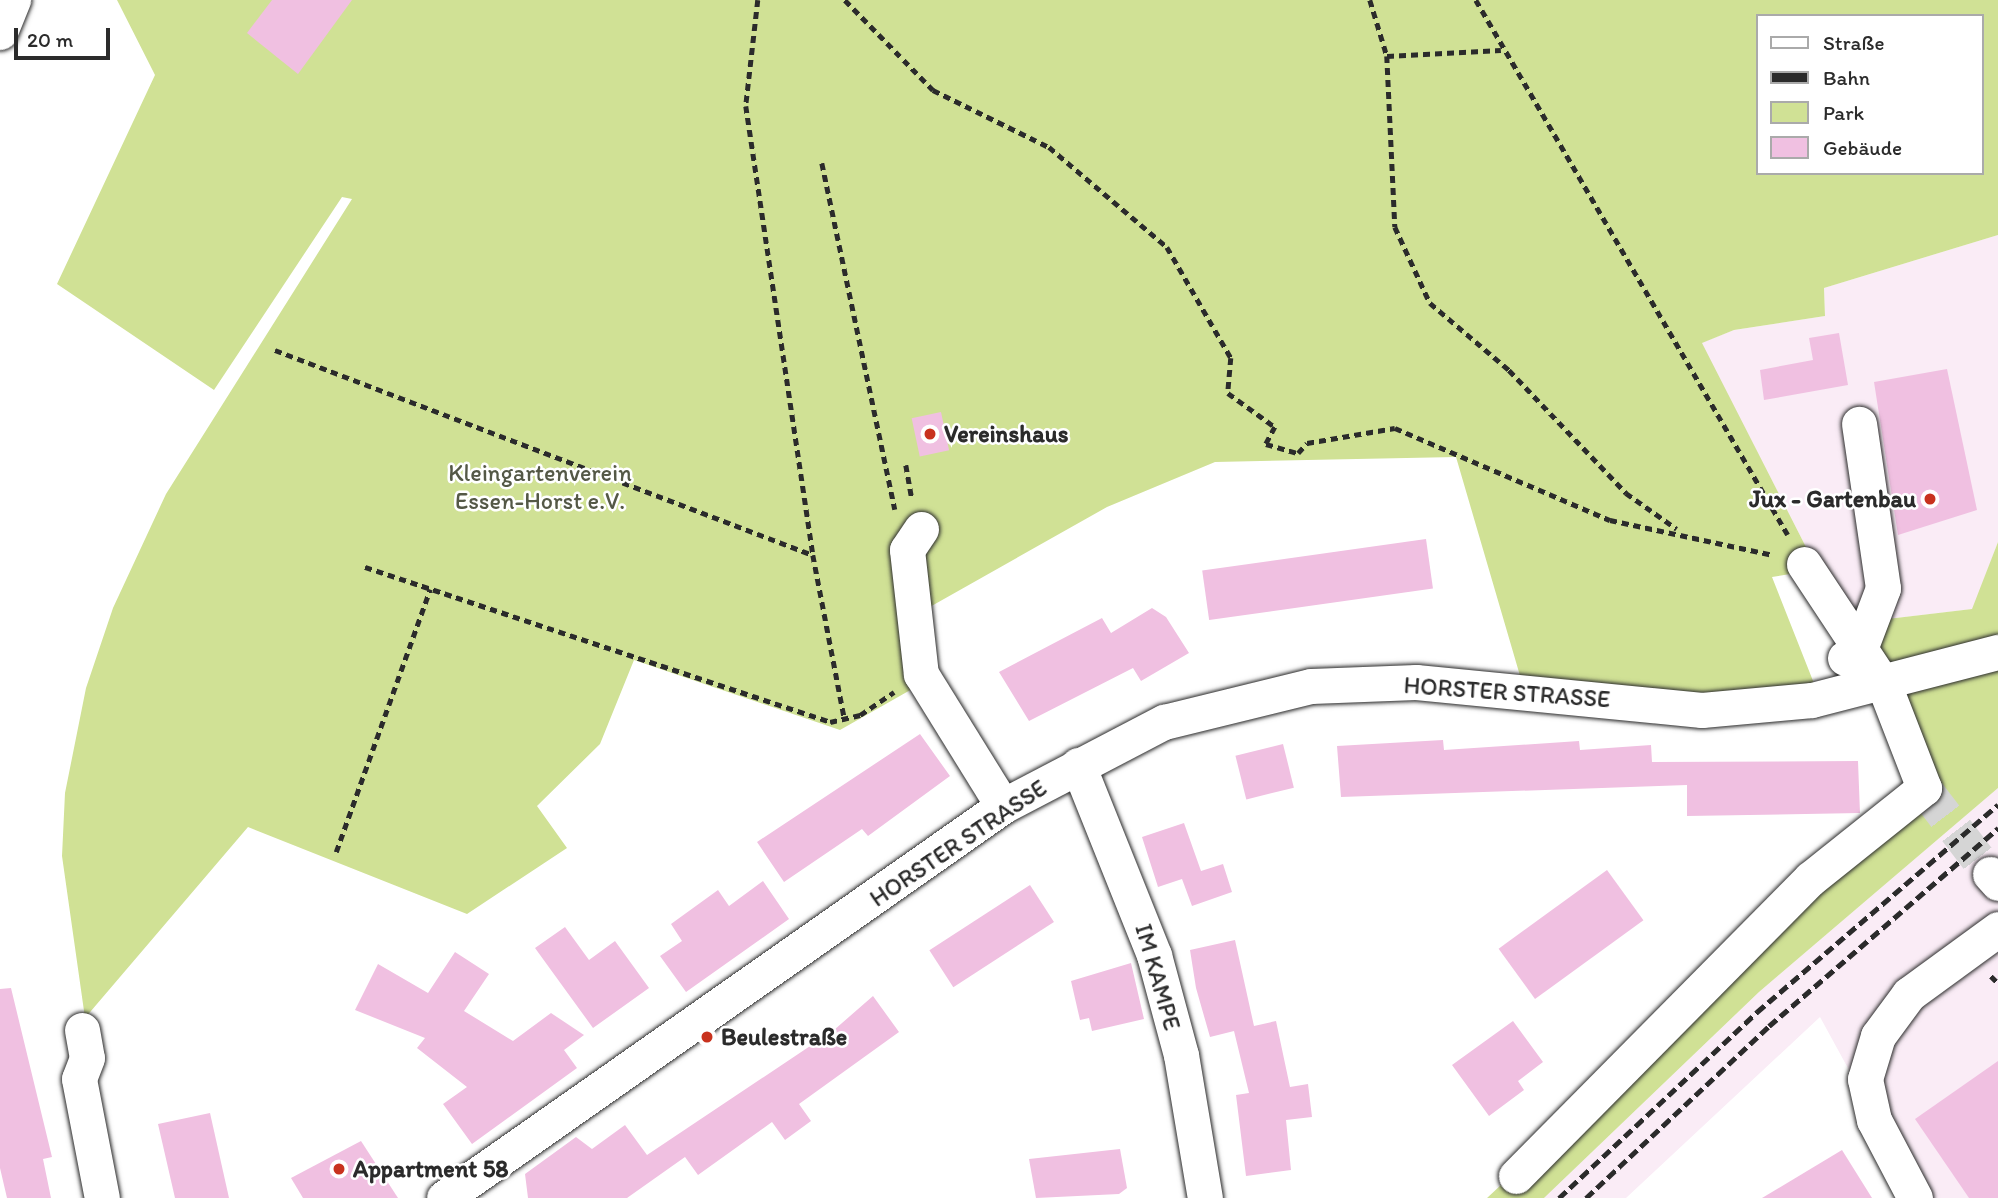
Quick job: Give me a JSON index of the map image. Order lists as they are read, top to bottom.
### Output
{
  "streets": {
    "street": ["HORSTER STRASSE", "IM KAMPE"]
  },
  "crossings": [
    ["HORSTER STRASSE", "IM KAMPE"]
  ],
  "parks": ["Kleingartenverein Essen-Horst e.V."],
  "places": [
    "Vereinshaus",
    "Jux - Gartenbau",
    "Beulestraße",
    "Appartment 58"
  ],
  "legend": [
    "Straße",
    "Bahn",
    "Park",
    "Gebäude"
  ],
  "scale_bar": "20 m"
}
